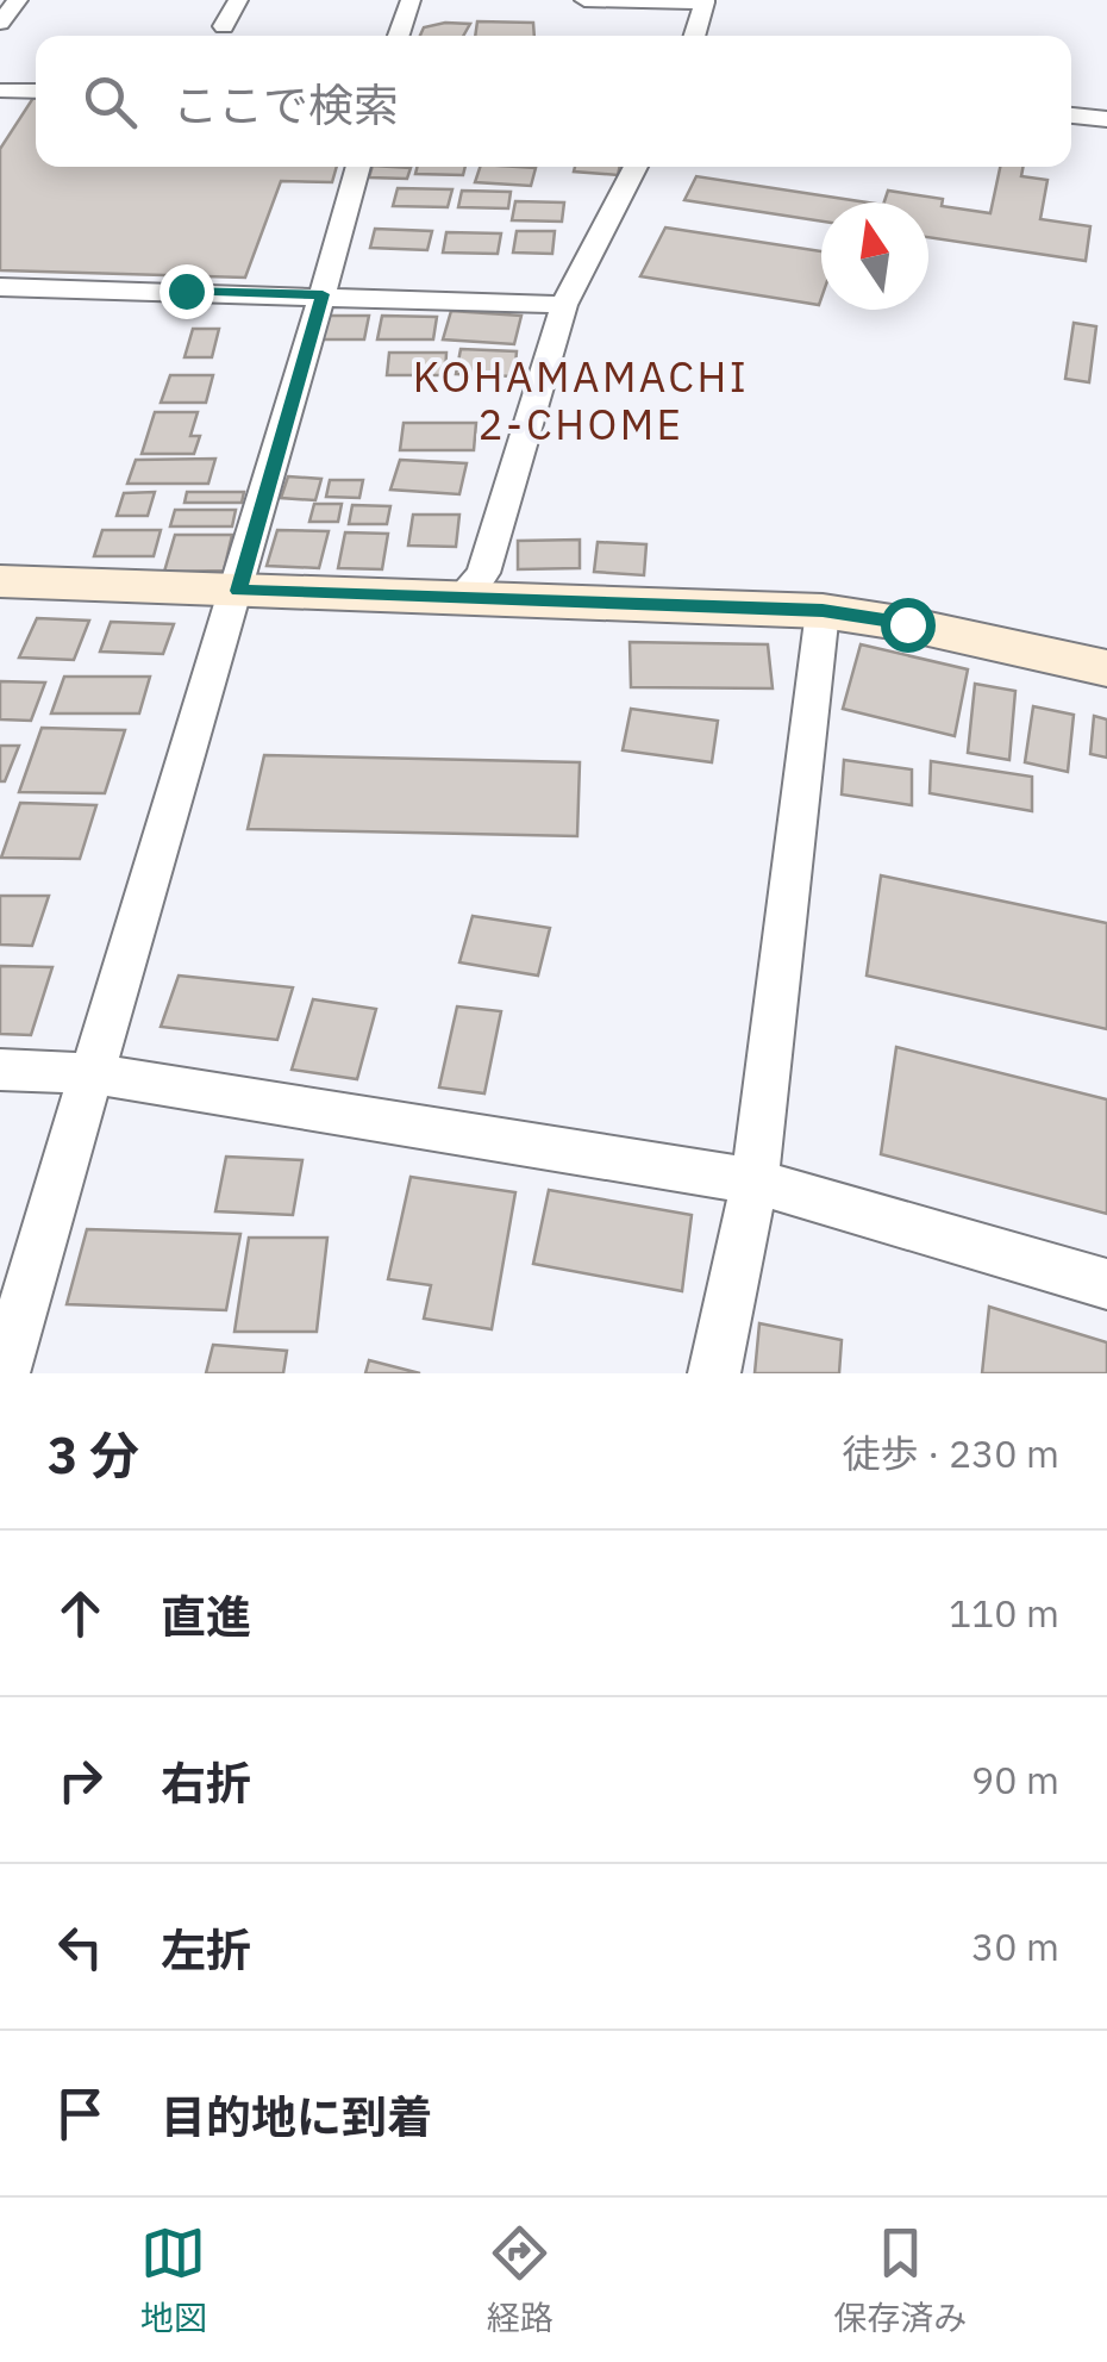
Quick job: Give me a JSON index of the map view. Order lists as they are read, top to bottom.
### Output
{
  "districts": ["KOHAMAMACHI 2-CHOME"],
  "north": "top",
  "page": {
    "search": "ここで検索",
    "heading": ["3 分", "徒歩 · 230 m"],
    "list": [
      ["直進", "110 m"],
      ["右折", "90 m"],
      ["左折", "30 m"],
      "目的地に到着"
    ],
    "nav": ["地図", "経路", "保存済み"]
  }
}
